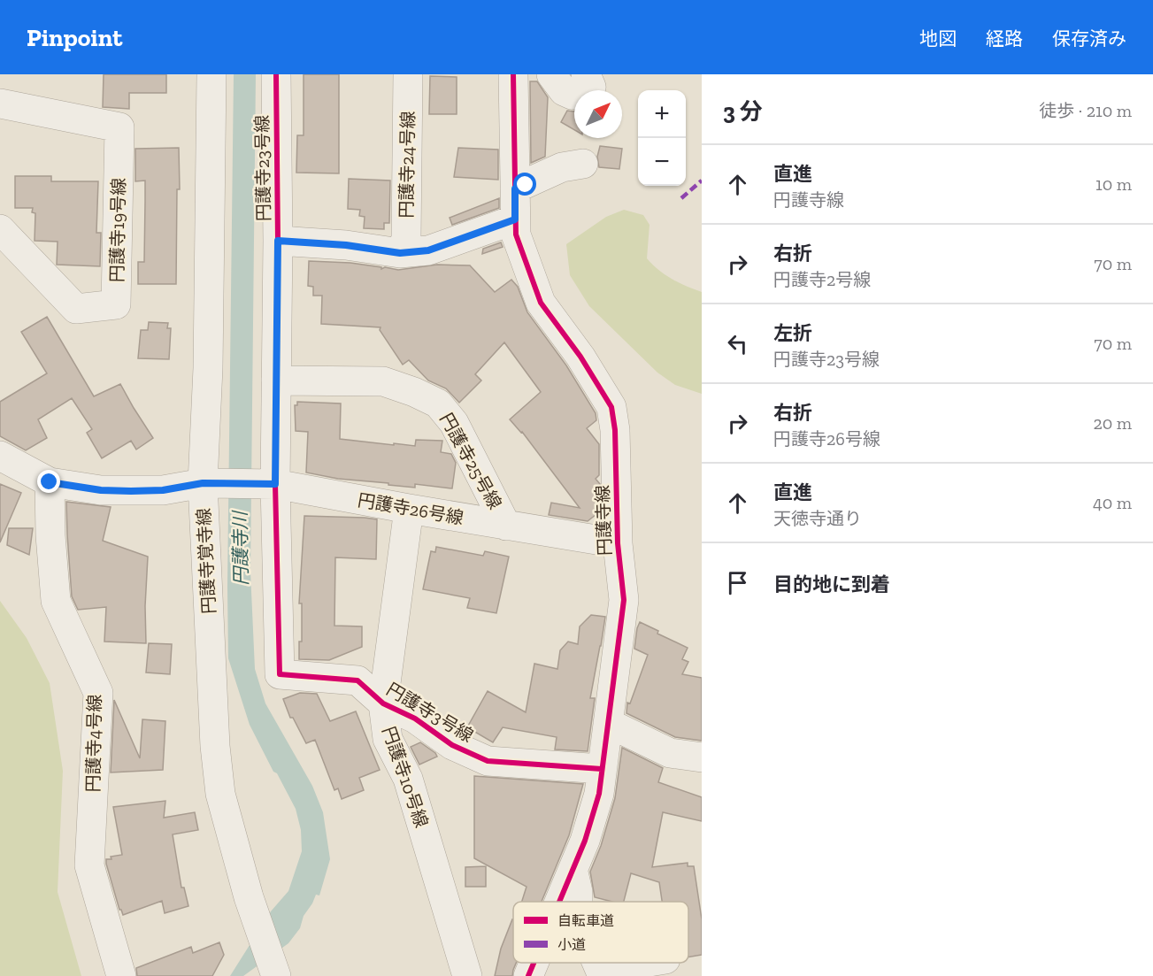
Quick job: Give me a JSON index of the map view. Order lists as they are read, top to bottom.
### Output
{
  "streets": {
    "street": [
      "円護寺24号線",
      "円護寺23号線",
      "円護寺19号線",
      "円護寺25号線",
      "円護寺26号線",
      "円護寺線",
      "円護寺覚寺線",
      "円護寺3号線",
      "円護寺4号線",
      "円護寺10号線"
    ]
  },
  "crossings": [
    ["円護寺23号線", "円護寺25号線"],
    ["円護寺23号線", "円護寺26号線"],
    ["円護寺23号線", "円護寺3号線"],
    ["円護寺25号線", "円護寺26号線"],
    ["円護寺26号線", "円護寺線"],
    ["円護寺26号線", "円護寺覚寺線"],
    ["円護寺26号線", "円護寺3号線"],
    ["円護寺26号線", "円護寺4号線"],
    ["円護寺26号線", "円護寺10号線"],
    ["円護寺線", "円護寺3号線"],
    ["円護寺3号線", "円護寺10号線"]
  ],
  "water": ["円護寺川"],
  "legend": ["自転車道", "小道"],
  "north": "top right",
  "page": {
    "header": "Pinpoint",
    "nav": ["地図", "経路", "保存済み"],
    "heading": ["3 分", "徒歩 · 210 m"],
    "map_buttons": ["+", "−"],
    "list": [
      ["直進", "円護寺線", "10 m"],
      ["右折", "円護寺2号線", "70 m"],
      ["左折", "円護寺23号線", "70 m"],
      ["右折", "円護寺26号線", "20 m"],
      ["直進", "天徳寺通り", "40 m"],
      "目的地に到着"
    ]
  }
}
